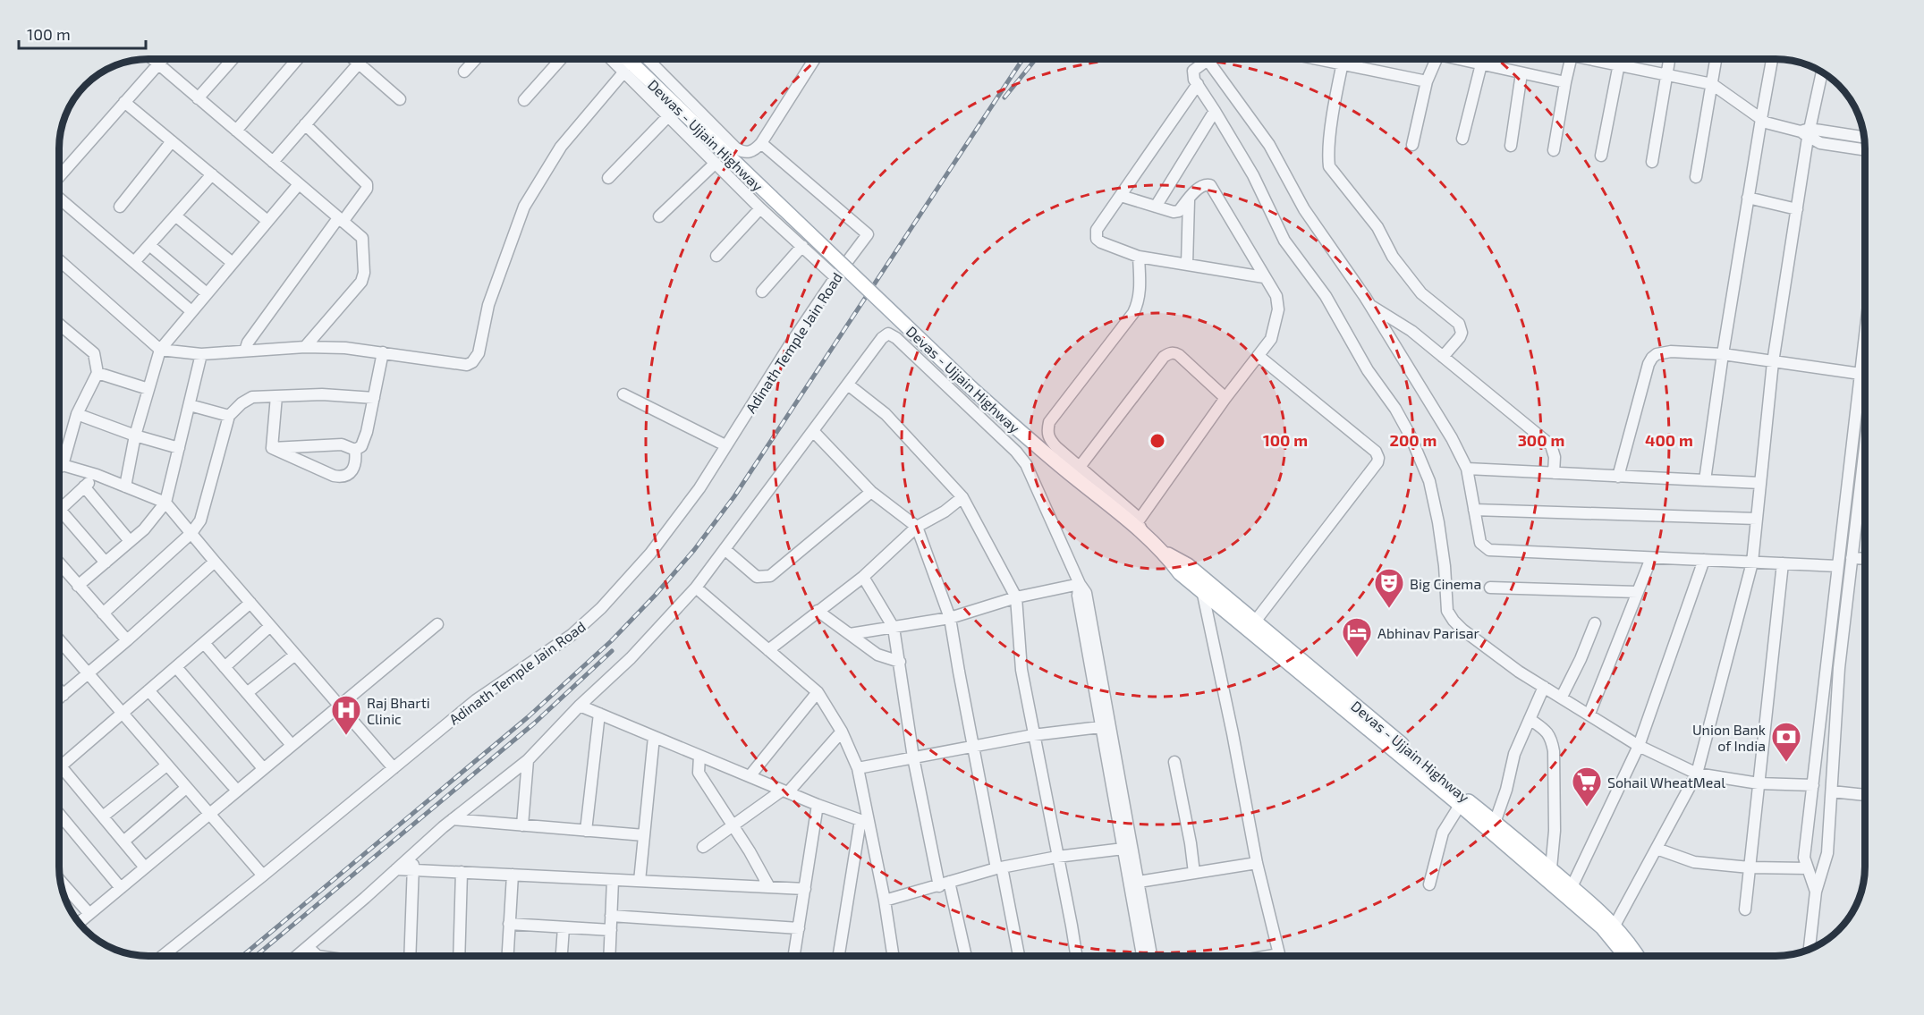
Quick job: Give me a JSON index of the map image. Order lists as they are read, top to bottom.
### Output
{
  "streets": {
    "main road": ["Dewas - Ujjain Highway", "Devas - Ujjain Highway"],
    "street": ["Adinath Temple Jain Road"]
  },
  "crossings": [
    ["Dewas - Ujjain Highway", "Devas - Ujjain Highway"]
  ],
  "places": {
    "theatre": ["Big Cinema"],
    "hotel": ["Abhinav Parisar"],
    "hospital": ["Raj Bharti Clinic"],
    "bank": ["Union Bank of India"],
    "supermarket": ["Sohail WheatMeal"]
  },
  "scale_bar": "100 m",
  "rings": [
    "100 m",
    "200 m",
    "300 m",
    "400 m"
  ]
}
